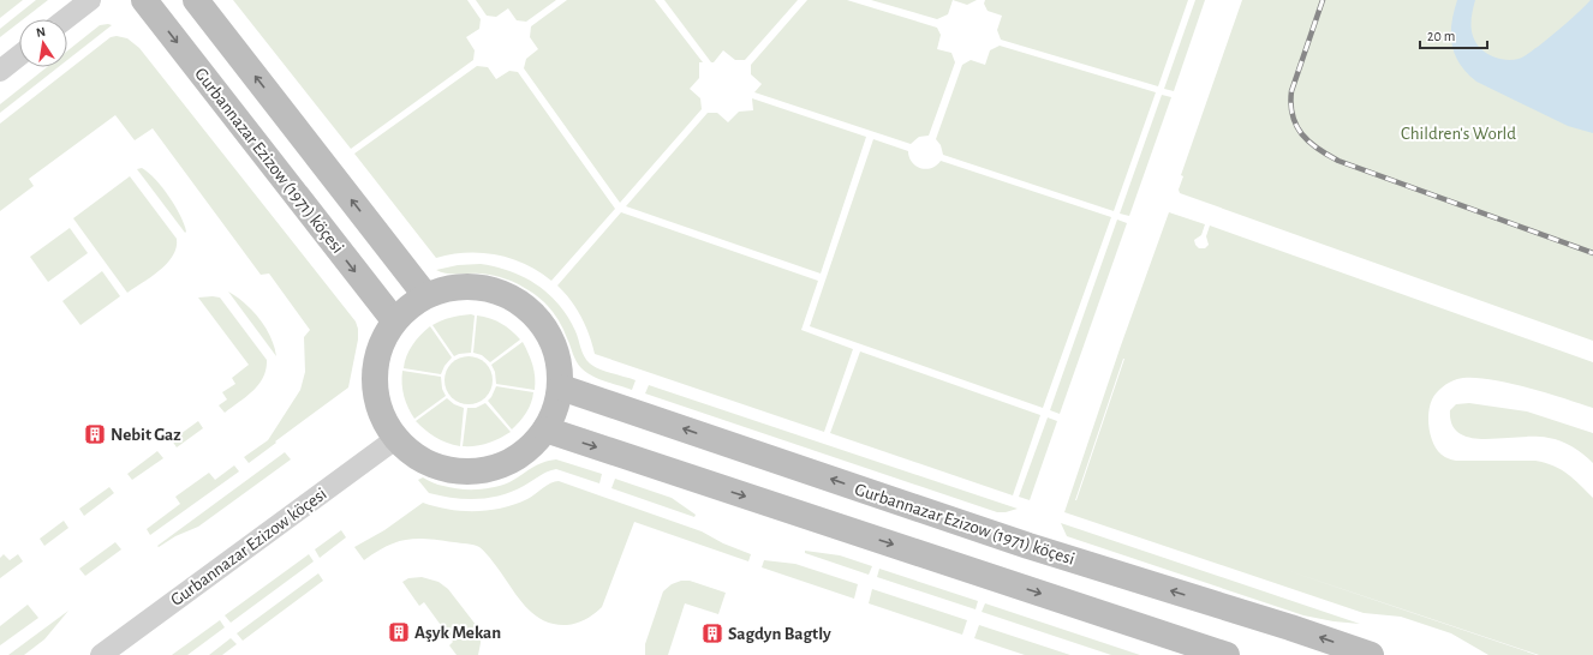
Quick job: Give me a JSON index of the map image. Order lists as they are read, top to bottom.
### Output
{
  "streets": {
    "street": ["Gurbannazar Ezizow (1971) köçesi", "Gurbannazar Ezizow köçesi"]
  },
  "parks": ["Children's World"],
  "places": {
    "building": ["Nebit Gaz", "Aşyk Mekan", "Sagdyn Bagtly"]
  },
  "scale_bar": "20 m",
  "north": "top"
}
